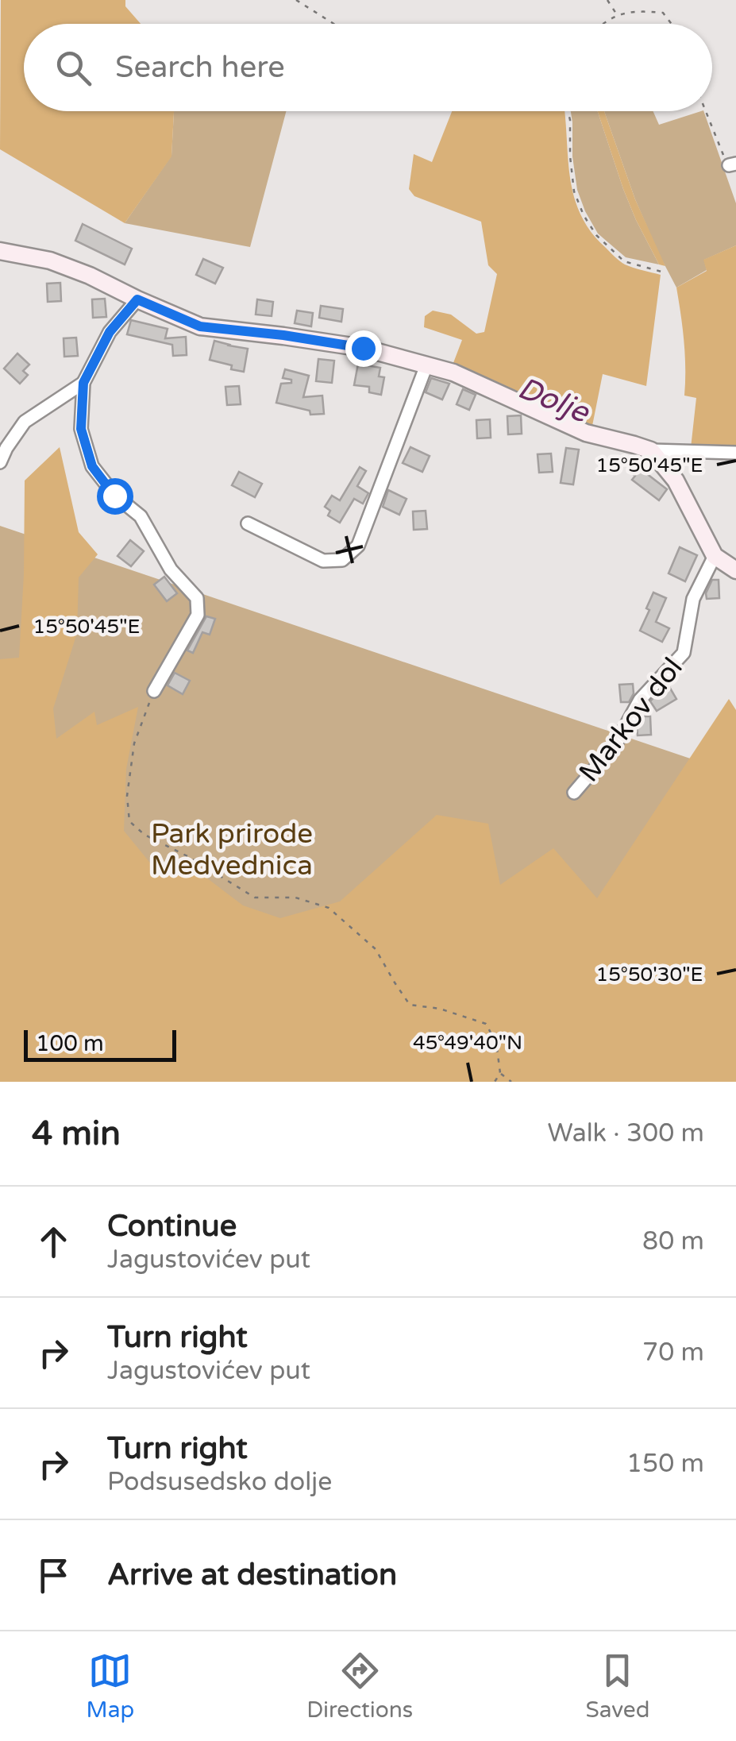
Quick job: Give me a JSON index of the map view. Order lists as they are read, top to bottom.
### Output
{
  "streets": {
    "street": ["Markov dol"]
  },
  "water": ["Dolje"],
  "parks": ["Park prirode Medvednica"],
  "scale_bar": "100 m",
  "page": {
    "search": "Search here",
    "scale": "100 m",
    "heading": ["4 min", "Walk · 300 m"],
    "list": [
      ["Continue", "Jagustovićev put", "80 m"],
      ["Turn right", "Jagustovićev put", "70 m"],
      ["Turn right", "Podsusedsko dolje", "150 m"],
      "Arrive at destination"
    ],
    "nav": ["Map", "Directions", "Saved"]
  },
  "coordinates": ["15°50'45\"E", "15°50'30\"E", "45°49'40\"N"]
}
